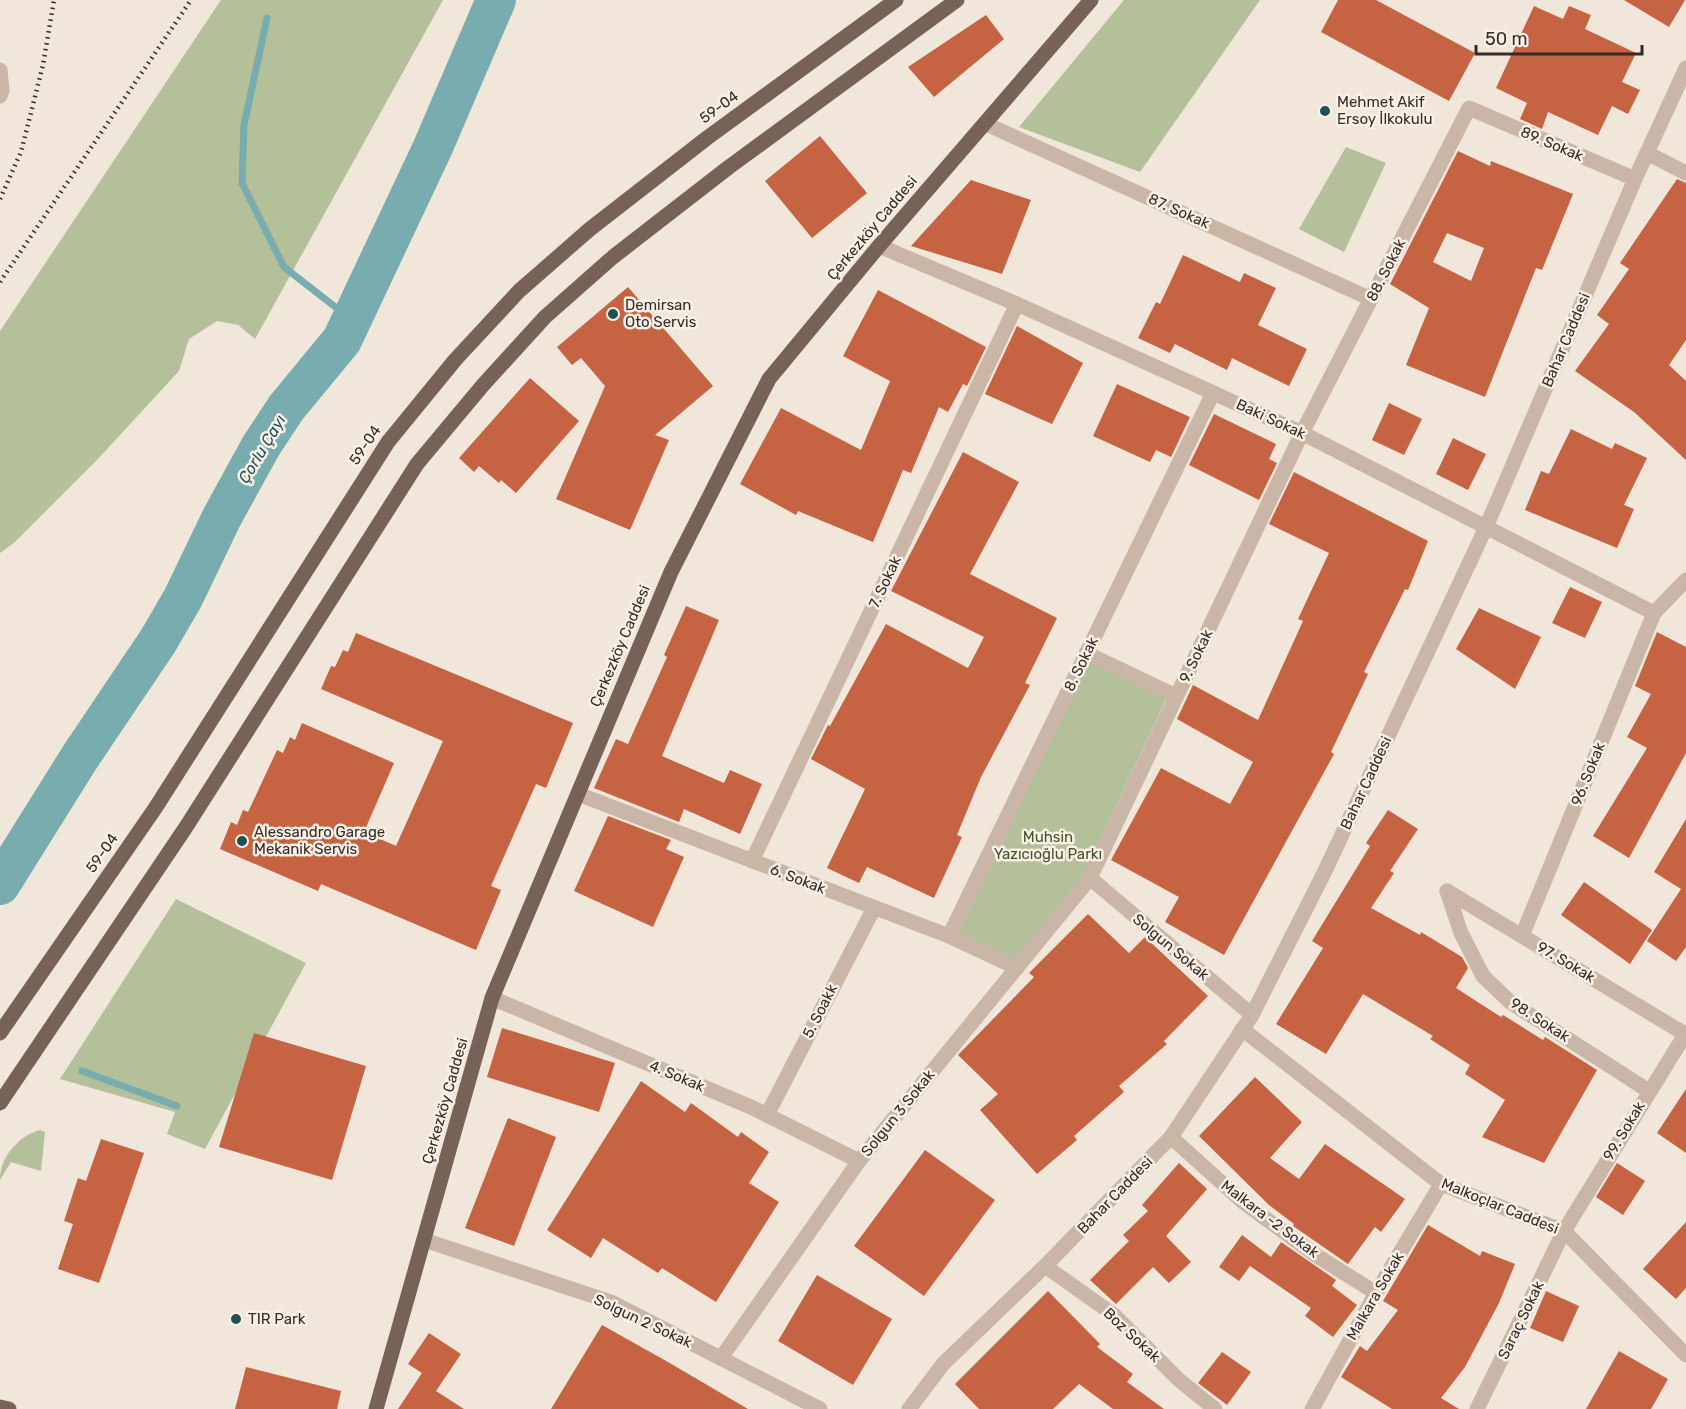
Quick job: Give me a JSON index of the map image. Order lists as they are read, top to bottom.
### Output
{
  "streets": {
    "main road": ["59-04", "Çerkezköy Caddesi"],
    "street": [
      "89. Sokak",
      "87. Sokak",
      "88. Sokak",
      "Bahar Caddesi",
      "Baki Sokak",
      "7. Sokak",
      "9. Sokak",
      "8. Sokak",
      "96. Sokak",
      "6. Sokak",
      "Solgun Sokak",
      "97. Sokak",
      "5. Soakk",
      "98. Sokak",
      "4. Sokak",
      "Solgun 3 Sokak",
      "99. Sokak",
      "Malkoçlar Caddesi",
      "Malkara -2 Sokak",
      "Malkara Sokak",
      "Saraç Sokak",
      "Solgun 2 Sokak",
      "Boz Sokak"
    ]
  },
  "crossings": [
    ["89. Sokak", "88. Sokak"],
    ["89. Sokak", "Bahar Caddesi"],
    ["87. Sokak", "Çerkezköy Caddesi"],
    ["87. Sokak", "88. Sokak"],
    ["Çerkezköy Caddesi", "Baki Sokak"],
    ["Çerkezköy Caddesi", "6. Sokak"],
    ["Çerkezköy Caddesi", "4. Sokak"],
    ["Çerkezköy Caddesi", "Solgun 2 Sokak"],
    ["88. Sokak", "Baki Sokak"],
    ["88. Sokak", "9. Sokak"],
    ["Bahar Caddesi", "Baki Sokak"],
    ["Bahar Caddesi", "Solgun Sokak"],
    ["Bahar Caddesi", "Malkoçlar Caddesi"],
    ["Bahar Caddesi", "Malkara -2 Sokak"],
    ["Bahar Caddesi", "Boz Sokak"],
    ["Baki Sokak", "7. Sokak"],
    ["Baki Sokak", "9. Sokak"],
    ["Baki Sokak", "8. Sokak"],
    ["Baki Sokak", "96. Sokak"],
    ["7. Sokak", "6. Sokak"],
    ["9. Sokak", "Solgun Sokak"],
    ["9. Sokak", "Solgun 3 Sokak"],
    ["8. Sokak", "6. Sokak"],
    ["96. Sokak", "97. Sokak"],
    ["6. Sokak", "5. Soakk"],
    ["6. Sokak", "Solgun 3 Sokak"],
    ["Solgun Sokak", "Solgun 3 Sokak"],
    ["97. Sokak", "98. Sokak"],
    ["97. Sokak", "99. Sokak"],
    ["5. Soakk", "4. Sokak"],
    ["98. Sokak", "99. Sokak"],
    ["4. Sokak", "Solgun 3 Sokak"],
    ["Solgun 3 Sokak", "Solgun 2 Sokak"],
    ["99. Sokak", "Malkoçlar Caddesi"],
    ["99. Sokak", "Saraç Sokak"],
    ["Malkoçlar Caddesi", "Malkara Sokak"],
    ["Malkoçlar Caddesi", "Saraç Sokak"],
    ["Malkara -2 Sokak", "Malkara Sokak"]
  ],
  "water": ["Çorlu Çayı"],
  "parks": ["Muhsin Yazıcıoğlu Parkı"],
  "places": [
    "Mehmet Akif Ersoy İlkokulu",
    "Demirsan Oto Servis",
    "Alessandro Garage Mekanik Servis",
    "TIR Park"
  ],
  "scale_bar": "50 m"
}
